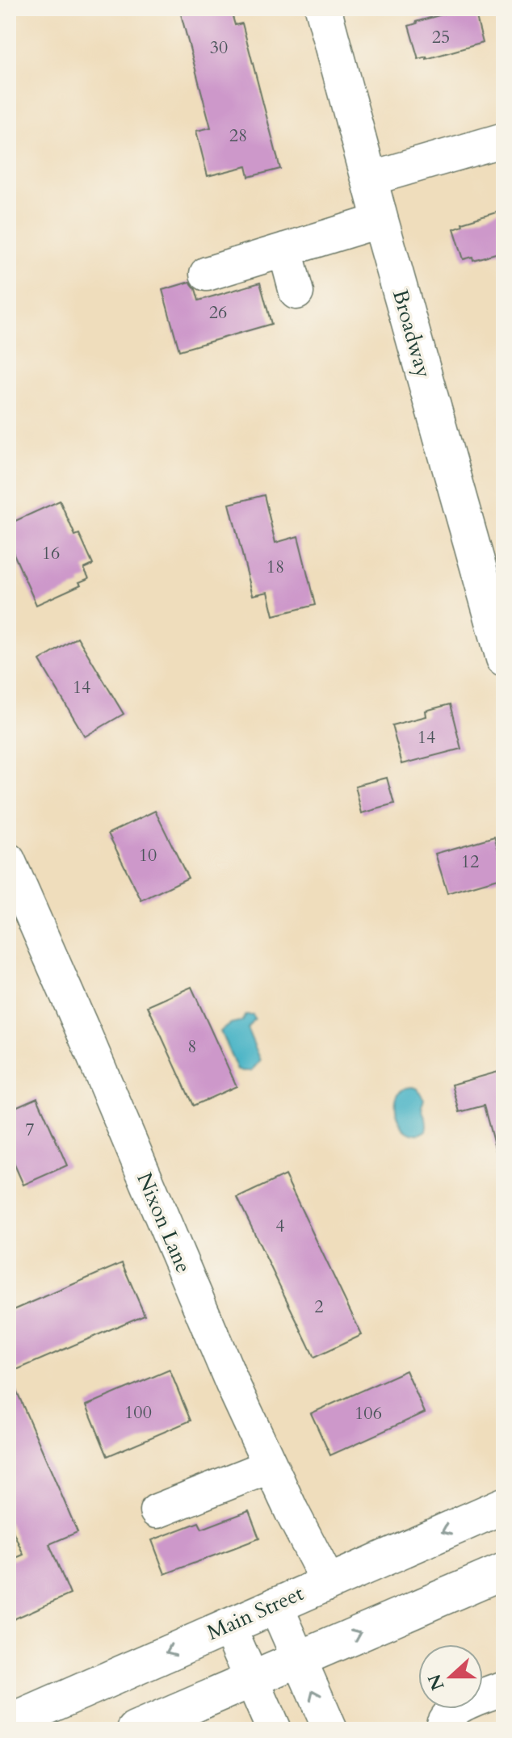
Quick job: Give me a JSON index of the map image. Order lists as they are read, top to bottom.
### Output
{
  "streets": {
    "main road": ["Broadway", "Main Street"],
    "street": ["Nixon Lane"]
  },
  "crossings": [
    ["Nixon Lane", "Main Street"]
  ],
  "house_numbers": [
    "25",
    "30",
    "28",
    "26",
    "16",
    "18",
    "14",
    "14",
    "10",
    "12",
    "8",
    "7",
    "4",
    "2",
    "100",
    "106"
  ],
  "north": "left"
}
